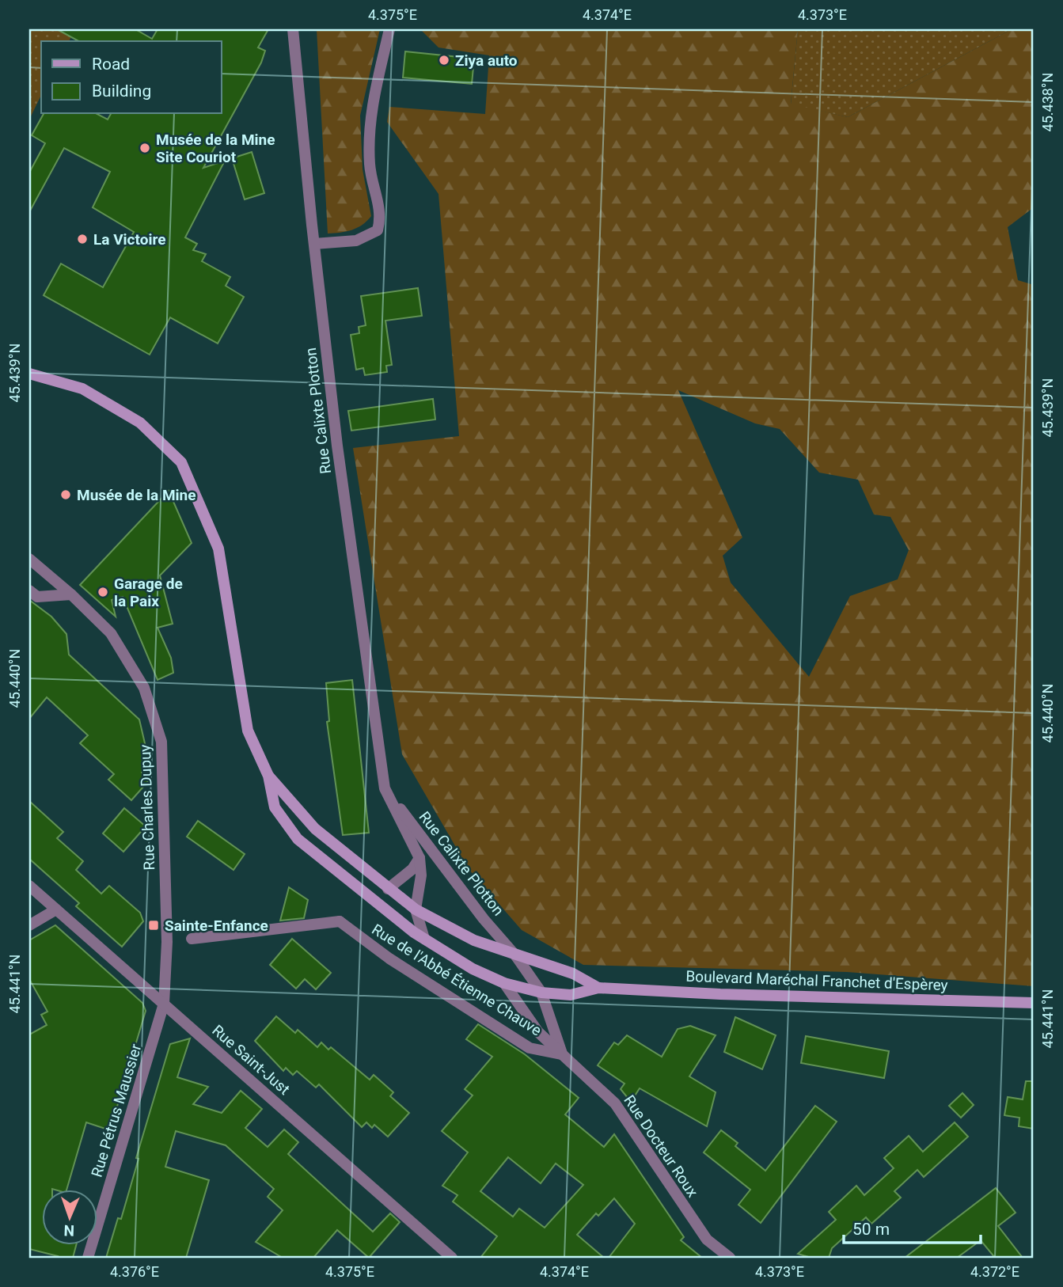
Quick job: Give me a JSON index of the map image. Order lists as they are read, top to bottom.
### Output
{
  "streets": {
    "main road": ["Boulevard Maréchal Franchet d'Espèrey"],
    "street": [
      "Rue Calixte Plotton",
      "Rue Charles Dupuy",
      "Rue de l'Abbé Étienne Chauve",
      "Rue Saint-Just",
      "Rue Pétrus Maussier",
      "Rue Docteur Roux"
    ]
  },
  "crossings": [
    ["Rue Calixte Plotton", "Boulevard Maréchal Franchet d'Espèrey"],
    ["Rue Calixte Plotton", "Rue Docteur Roux"],
    ["Rue Charles Dupuy", "Rue Saint-Just"],
    ["Rue Charles Dupuy", "Rue Pétrus Maussier"],
    ["Rue de l'Abbé Étienne Chauve", "Rue Docteur Roux"],
    ["Boulevard Maréchal Franchet d'Espèrey", "Rue Docteur Roux"],
    ["Rue Saint-Just", "Rue Pétrus Maussier"]
  ],
  "places": {
    "other": [
      "Ziya auto",
      "Musée de la Mine Site Couriot",
      "La Victoire",
      "Musée de la Mine",
      "Garage de la Paix"
    ],
    "transit": ["Sainte-Enfance"]
  },
  "legend": ["Road", "Building"],
  "scale_bar": "50 m",
  "north": "bottom",
  "coordinates": [
    "4.375°E",
    "4.374°E",
    "4.373°E",
    "45.438°N",
    "45.439°N",
    "45.440°N",
    "45.441°N",
    "4.376°E",
    "4.372°E"
  ]
}
